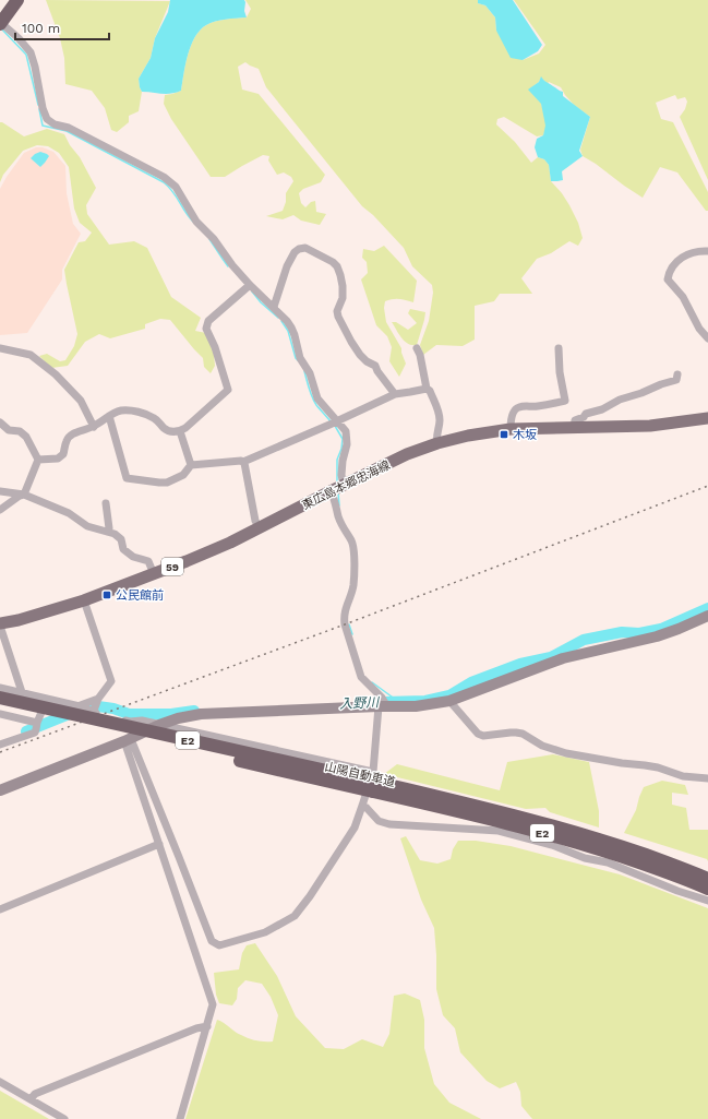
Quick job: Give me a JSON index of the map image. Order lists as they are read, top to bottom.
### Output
{
  "streets": {
    "highway": ["E2", "山陽自動車道"],
    "main road": ["東広島本郷忠海線", "59"]
  },
  "water": ["入野川"],
  "places": {
    "transit": ["木坂", "公民館前"]
  },
  "scale_bar": "100 m"
}
